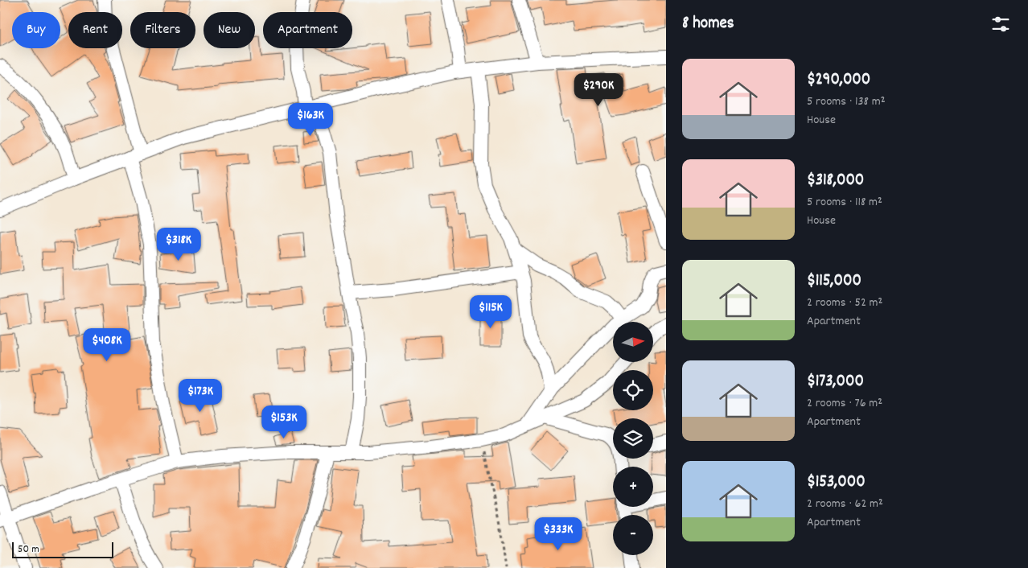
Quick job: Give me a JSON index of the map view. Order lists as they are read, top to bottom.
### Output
{
  "scale_bar": "50 m",
  "north": "right",
  "page": {
    "heading": "8 homes",
    "chip": [
      "Buy",
      "Rent",
      "Filters",
      "New",
      "Apartment"
    ],
    "list": [
      {
        "name": "$290,000",
        "note": "5 rooms · 138 m² · House"
      },
      {
        "name": "$318,000",
        "note": "5 rooms · 118 m² · House"
      },
      {
        "name": "$115,000",
        "note": "2 rooms · 52 m² · Apartment"
      },
      {
        "name": "$173,000",
        "note": "2 rooms · 76 m² · Apartment"
      },
      {
        "name": "$153,000",
        "note": "2 rooms · 62 m² · Apartment"
      }
    ],
    "price": [
      "$290K",
      "$163K",
      "$318K",
      "$115K",
      "$408K",
      "$173K",
      "$153K",
      "$333K"
    ],
    "map_buttons": ["+", "−"],
    "scale": "50 m"
  }
}
